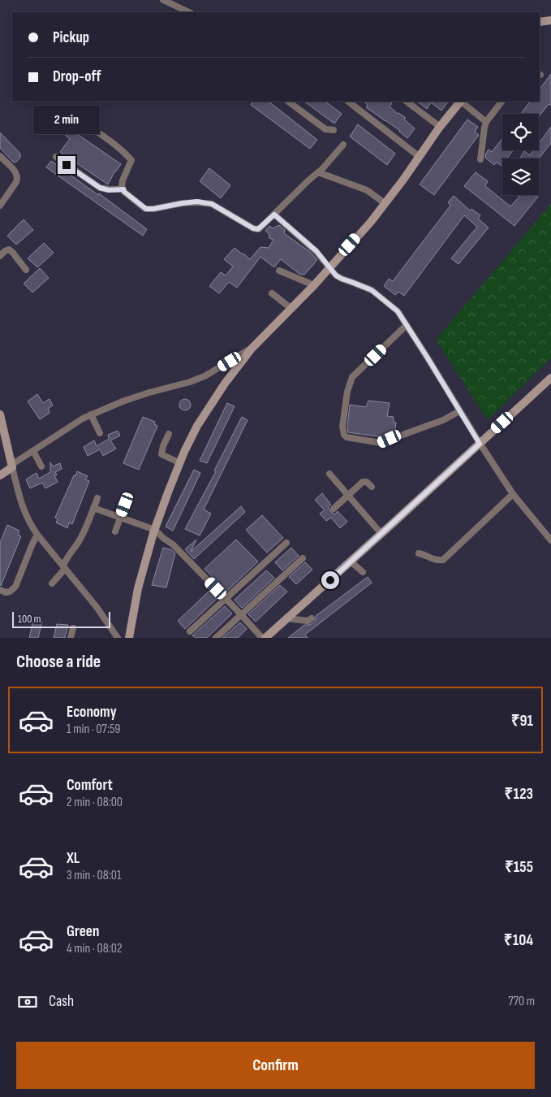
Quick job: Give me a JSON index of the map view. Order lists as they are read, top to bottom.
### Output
{
  "scale_bar": "100 m",
  "page": {
    "banner": ["Pickup", "Drop-off"],
    "bubble": "2 min",
    "scale": "100 m",
    "heading": "Choose a ride",
    "list": [
      {
        "name": "Economy",
        "note": "1 min · 07:59",
        "value": "₹91"
      },
      {
        "name": "Comfort",
        "note": "2 min · 08:00",
        "value": "₹123"
      },
      {
        "name": "XL",
        "note": "3 min · 08:01",
        "value": "₹155"
      },
      {
        "name": "Green",
        "note": "4 min · 08:02",
        "value": "₹104"
      }
    ],
    "pay": ["Cash", "770 m"],
    "buttons": "Confirm"
  }
}
